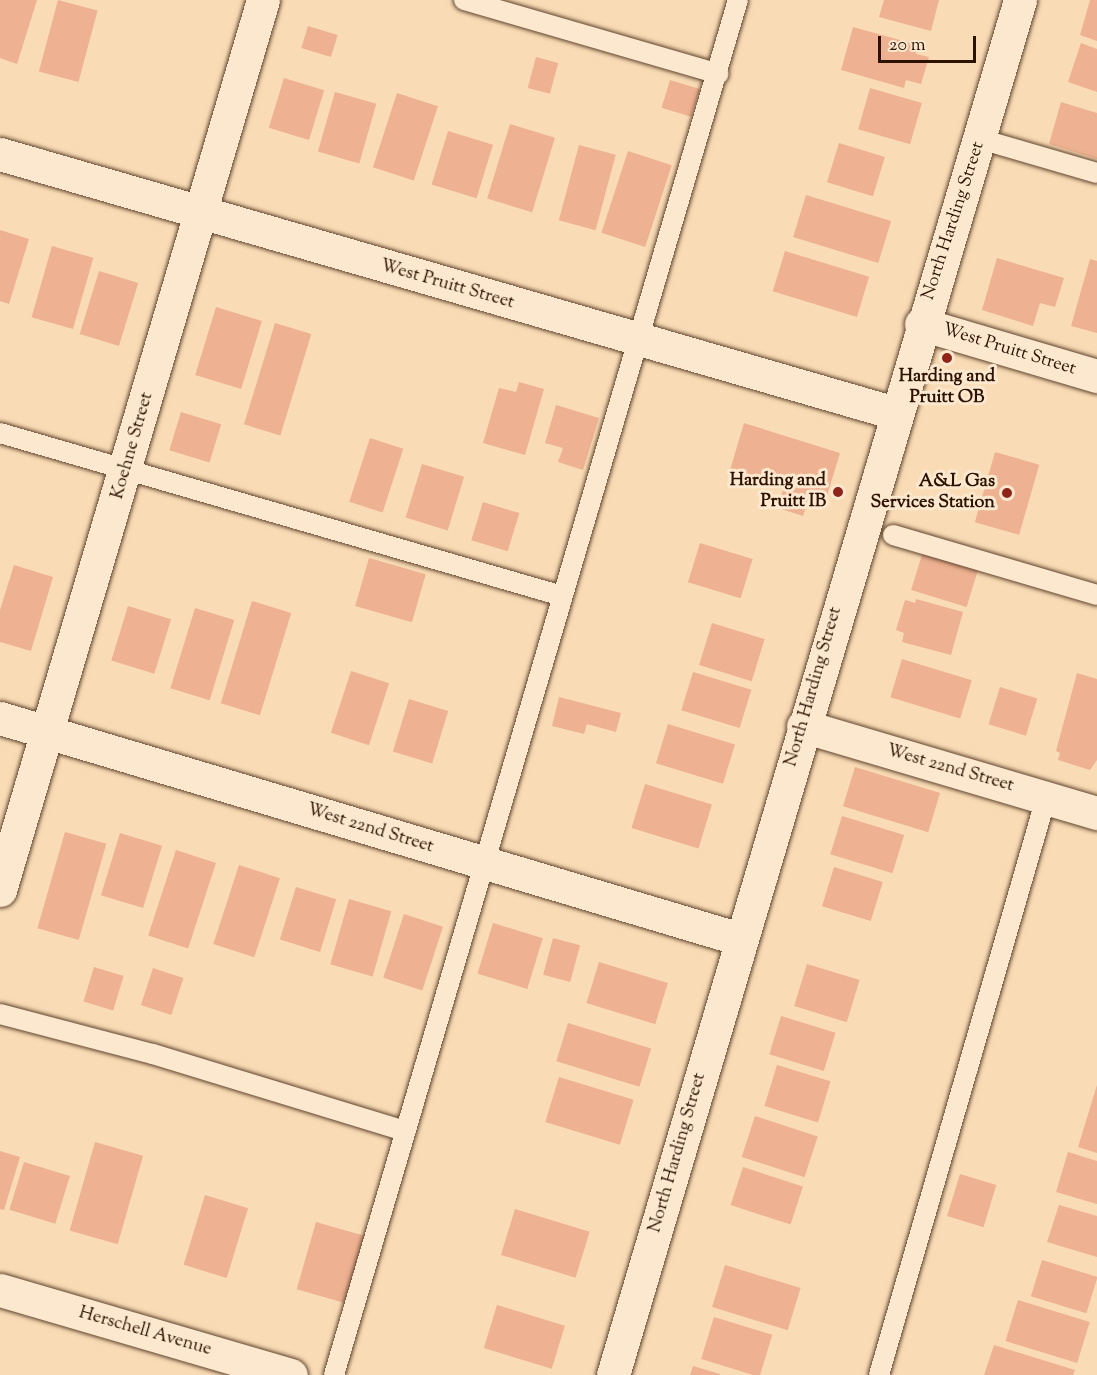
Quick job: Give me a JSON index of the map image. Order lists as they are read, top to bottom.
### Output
{
  "streets": {
    "street": [
      "North Harding Street",
      "West Pruitt Street",
      "Koehne Street",
      "West 22nd Street",
      "Herschell Avenue"
    ]
  },
  "crossings": [
    ["North Harding Street", "West Pruitt Street"],
    ["North Harding Street", "West 22nd Street"],
    ["West Pruitt Street", "Koehne Street"],
    ["Koehne Street", "West 22nd Street"]
  ],
  "places": ["Harding and Pruitt OB", "Harding and Pruitt IB", "A&L Gas Services Station"],
  "scale_bar": "20 m"
}
